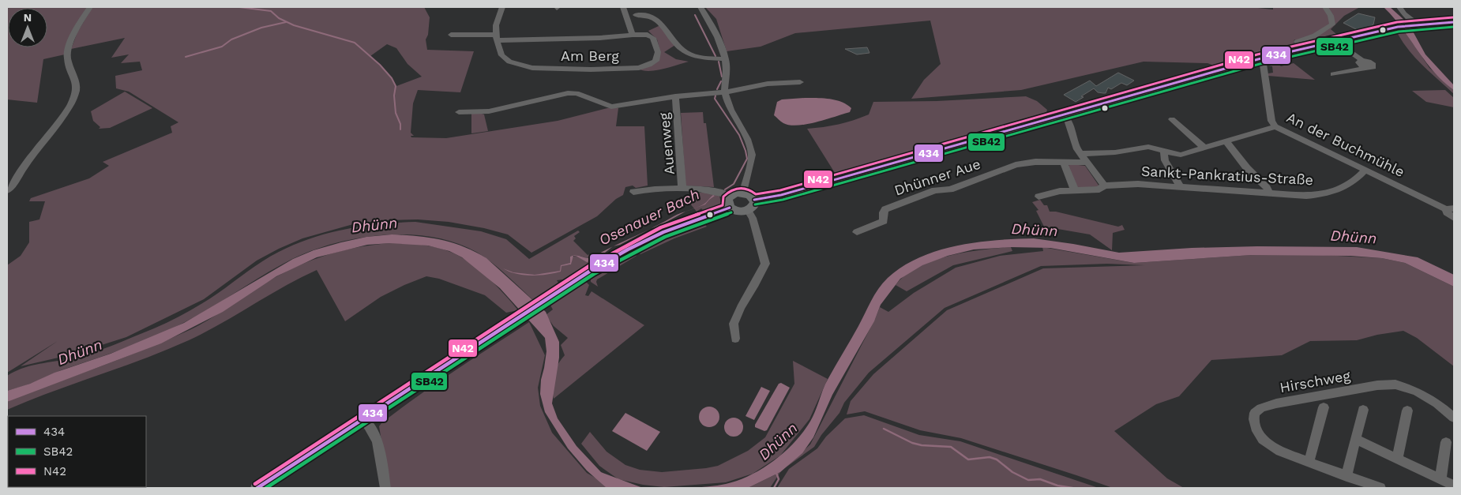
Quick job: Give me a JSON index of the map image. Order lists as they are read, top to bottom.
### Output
{
  "streets": {
    "street": [
      "Am Berg",
      "Auenweg",
      "An der Buchmühle",
      "Sankt-Pankratius-Straße",
      "Dhünner Aue",
      "Hirschweg"
    ]
  },
  "crossings": [
    ["An der Buchmühle", "Sankt-Pankratius-Straße"]
  ],
  "water": ["Osenauer Bach", "Dhünn"],
  "lines": ["transit line N42", "transit line 434", "transit line SB42"],
  "legend": ["434", "SB42", "N42"],
  "north": "top"
}
